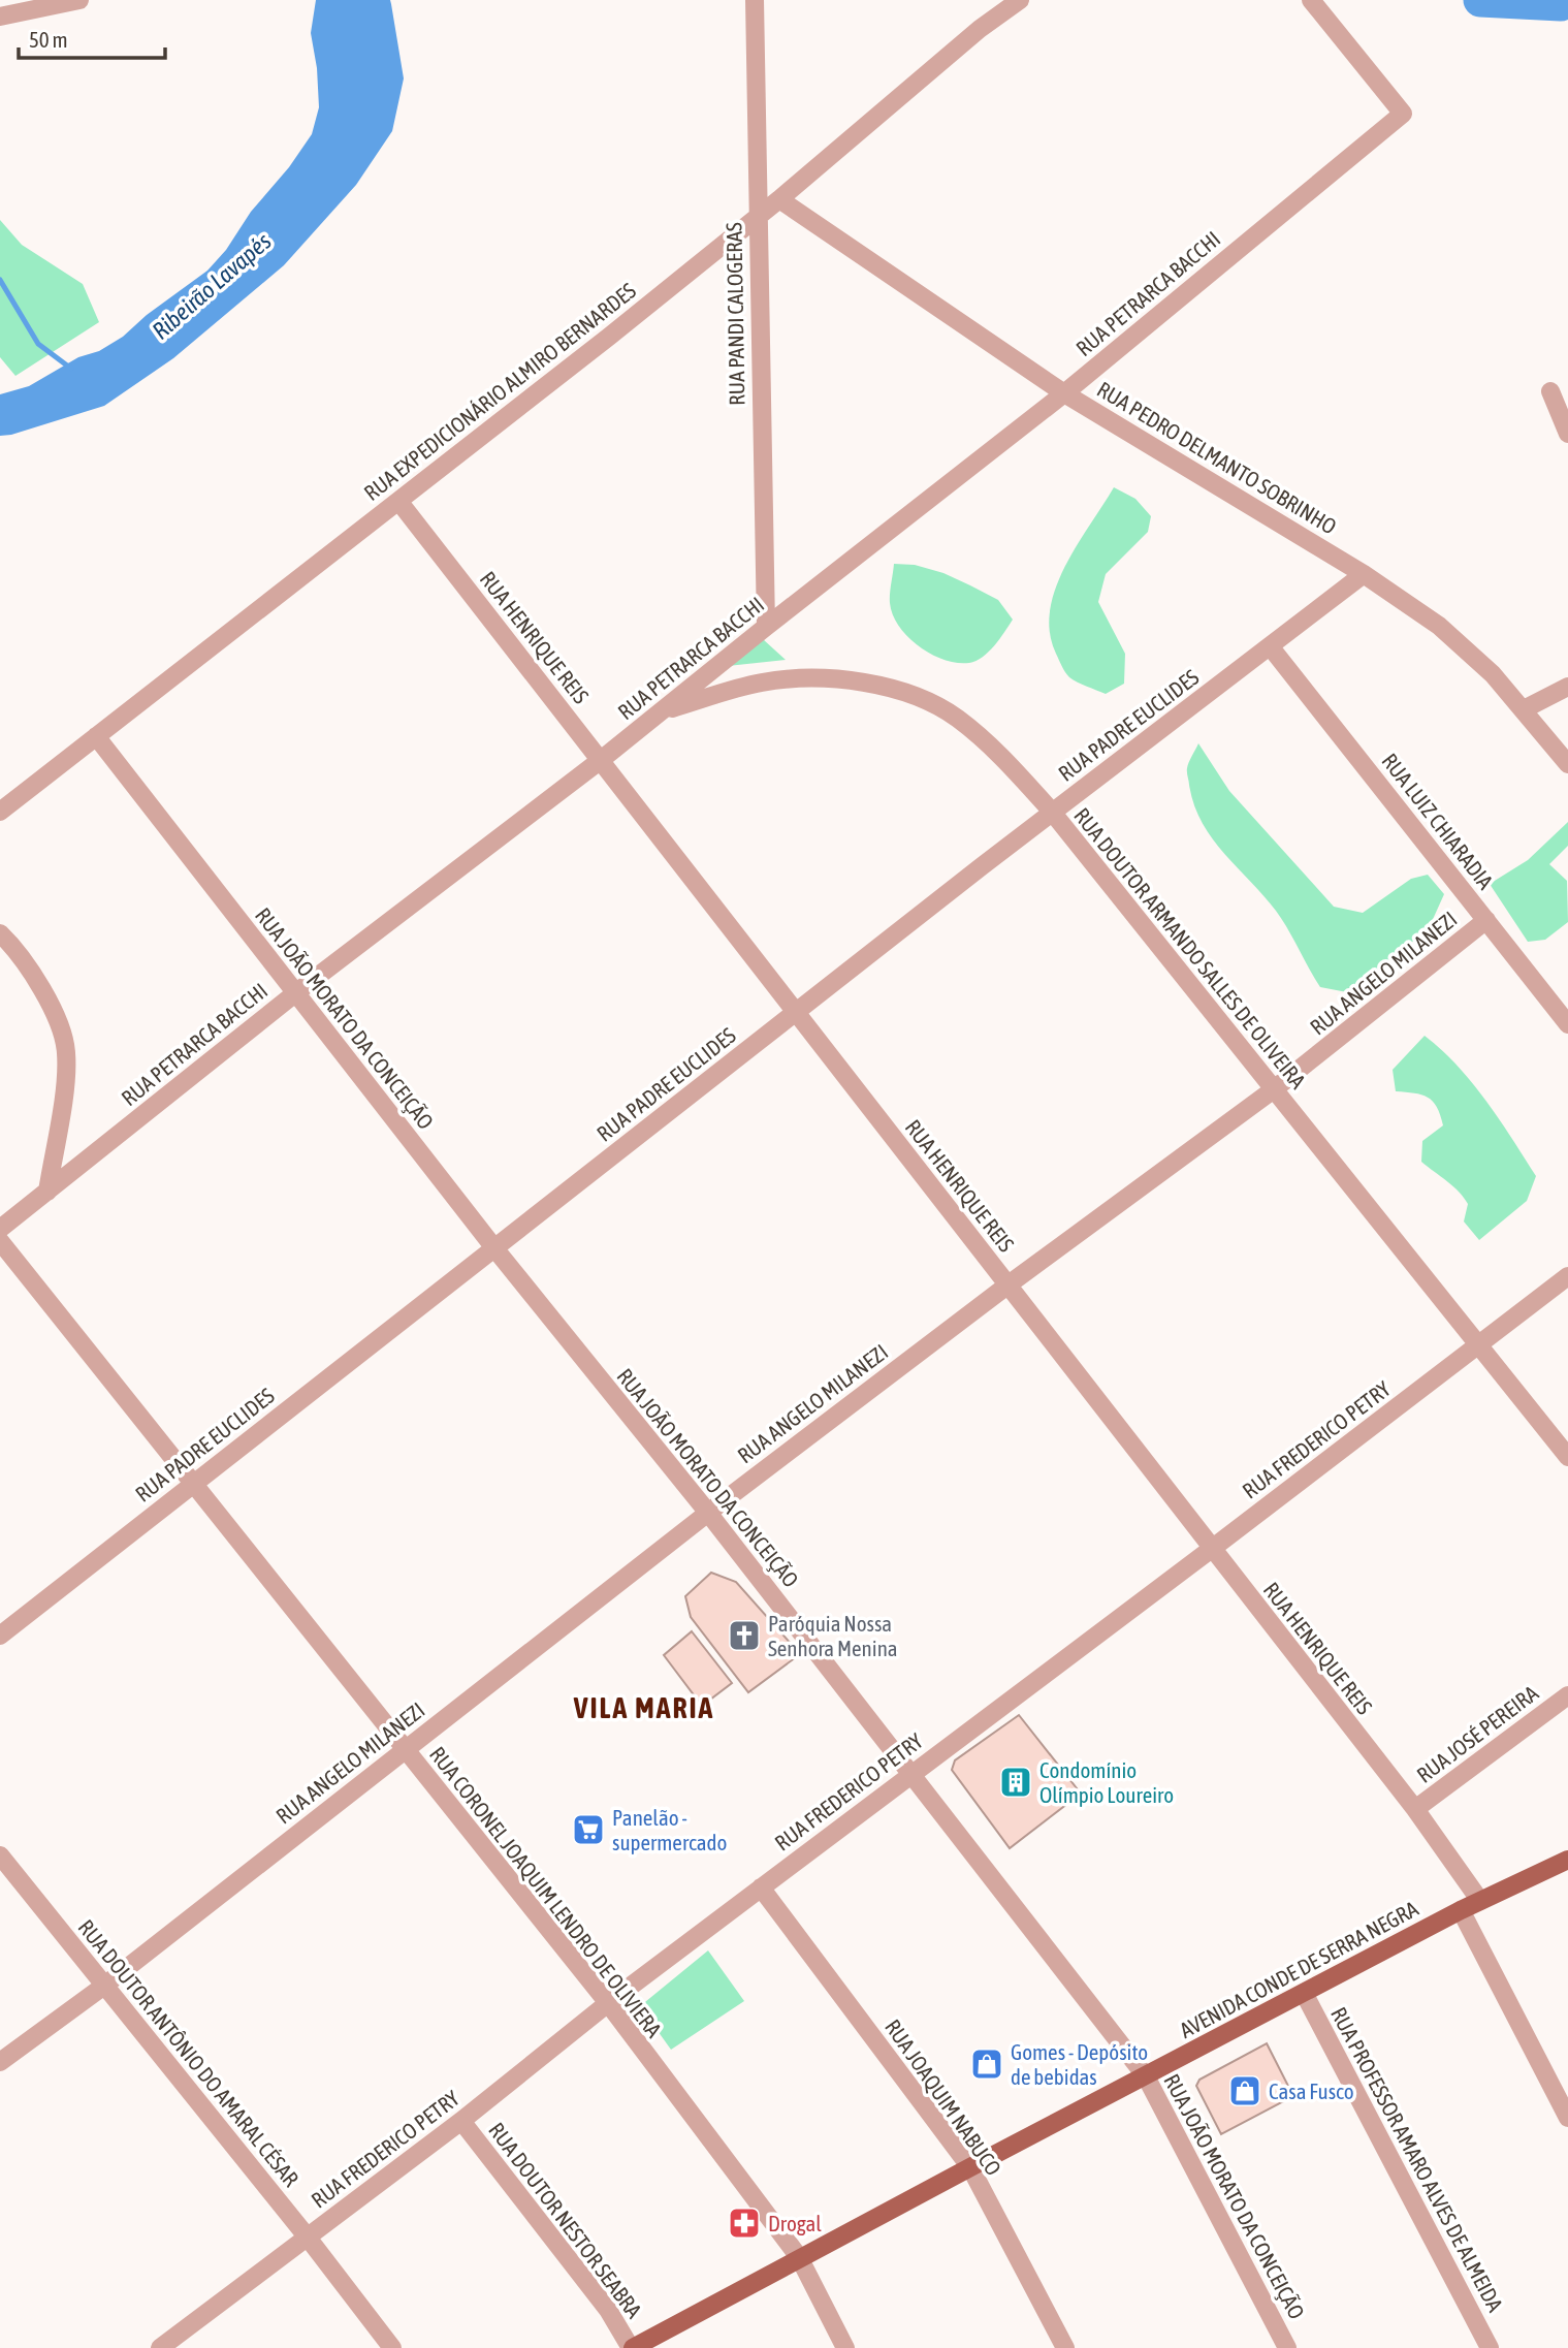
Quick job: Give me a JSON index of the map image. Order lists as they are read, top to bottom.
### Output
{
  "streets": {
    "main road": ["AVENIDA CONDE DE SERRA NEGRA"],
    "street": [
      "RUA PETRARCA BACCHI",
      "RUA PANDI CALOGERAS",
      "RUA EXPEDICIONÁRIO ALMIRO BERNARDES",
      "RUA PEDRO DELMANTO SOBRINHO",
      "RUA HENRIQUE REIS",
      "RUA PADRE EUCLIDES",
      "RUA LUIZ CHIARADIA",
      "RUA DOUTOR ARMANDO SALLES DE OLIVEIRA",
      "RUA ANGELO MILANEZI",
      "RUA JOÃO MORATO DA CONCEIÇÃO",
      "RUA FREDERICO PETRY",
      "RUA JOSÉ PEREIRA",
      "RUA CORONEL JOAQUIM LENDRO DE OLIVIERA",
      "RUA DOUTOR ANTÔNIO DO AMARAL CÉSAR",
      "RUA JOAQUIM NABUCO",
      "RUA PROFESSOR AMARO ALVES DE ALMEIDA",
      "RUA DOUTOR NESTOR SEABRA"
    ]
  },
  "crossings": [
    ["RUA PETRARCA BACCHI", "RUA PANDI CALOGERAS"],
    ["RUA PETRARCA BACCHI", "RUA PEDRO DELMANTO SOBRINHO"],
    ["RUA PETRARCA BACCHI", "RUA HENRIQUE REIS"],
    ["RUA PETRARCA BACCHI", "RUA DOUTOR ARMANDO SALLES DE OLIVEIRA"],
    ["RUA PETRARCA BACCHI", "RUA JOÃO MORATO DA CONCEIÇÃO"],
    ["RUA PANDI CALOGERAS", "RUA EXPEDICIONÁRIO ALMIRO BERNARDES"],
    ["RUA EXPEDICIONÁRIO ALMIRO BERNARDES", "RUA PEDRO DELMANTO SOBRINHO"],
    ["RUA EXPEDICIONÁRIO ALMIRO BERNARDES", "RUA HENRIQUE REIS"],
    ["RUA EXPEDICIONÁRIO ALMIRO BERNARDES", "RUA JOÃO MORATO DA CONCEIÇÃO"],
    ["RUA PEDRO DELMANTO SOBRINHO", "RUA PADRE EUCLIDES"],
    ["RUA HENRIQUE REIS", "RUA PADRE EUCLIDES"],
    ["RUA HENRIQUE REIS", "RUA ANGELO MILANEZI"],
    ["RUA HENRIQUE REIS", "RUA FREDERICO PETRY"],
    ["RUA HENRIQUE REIS", "RUA JOSÉ PEREIRA"],
    ["RUA HENRIQUE REIS", "AVENIDA CONDE DE SERRA NEGRA"],
    ["RUA PADRE EUCLIDES", "RUA LUIZ CHIARADIA"],
    ["RUA PADRE EUCLIDES", "RUA DOUTOR ARMANDO SALLES DE OLIVEIRA"],
    ["RUA PADRE EUCLIDES", "RUA JOÃO MORATO DA CONCEIÇÃO"],
    ["RUA PADRE EUCLIDES", "RUA CORONEL JOAQUIM LENDRO DE OLIVIERA"],
    ["RUA LUIZ CHIARADIA", "RUA ANGELO MILANEZI"],
    ["RUA DOUTOR ARMANDO SALLES DE OLIVEIRA", "RUA ANGELO MILANEZI"],
    ["RUA DOUTOR ARMANDO SALLES DE OLIVEIRA", "RUA FREDERICO PETRY"],
    ["RUA ANGELO MILANEZI", "RUA JOÃO MORATO DA CONCEIÇÃO"],
    ["RUA ANGELO MILANEZI", "RUA CORONEL JOAQUIM LENDRO DE OLIVIERA"],
    ["RUA ANGELO MILANEZI", "RUA DOUTOR ANTÔNIO DO AMARAL CÉSAR"],
    ["RUA JOÃO MORATO DA CONCEIÇÃO", "RUA FREDERICO PETRY"],
    ["RUA JOÃO MORATO DA CONCEIÇÃO", "AVENIDA CONDE DE SERRA NEGRA"],
    ["RUA FREDERICO PETRY", "RUA CORONEL JOAQUIM LENDRO DE OLIVIERA"],
    ["RUA FREDERICO PETRY", "RUA DOUTOR ANTÔNIO DO AMARAL CÉSAR"],
    ["RUA FREDERICO PETRY", "RUA JOAQUIM NABUCO"],
    ["RUA FREDERICO PETRY", "RUA DOUTOR NESTOR SEABRA"],
    ["RUA CORONEL JOAQUIM LENDRO DE OLIVIERA", "AVENIDA CONDE DE SERRA NEGRA"],
    ["AVENIDA CONDE DE SERRA NEGRA", "RUA JOAQUIM NABUCO"],
    ["AVENIDA CONDE DE SERRA NEGRA", "RUA PROFESSOR AMARO ALVES DE ALMEIDA"],
    ["AVENIDA CONDE DE SERRA NEGRA", "RUA DOUTOR NESTOR SEABRA"]
  ],
  "districts": ["VILA MARIA"],
  "water": ["Ribeirão Lavapés"],
  "places": {
    "church": ["Paróquia Nossa Senhora Menina"],
    "building": ["Condomínio Olímpio Loureiro"],
    "supermarket": ["Panelão - supermercado"],
    "shop": ["Gomes - Depósito de bebidas", "Casa Fusco"],
    "pharmacy": ["Drogal"]
  },
  "scale_bar": "50 m"
}
